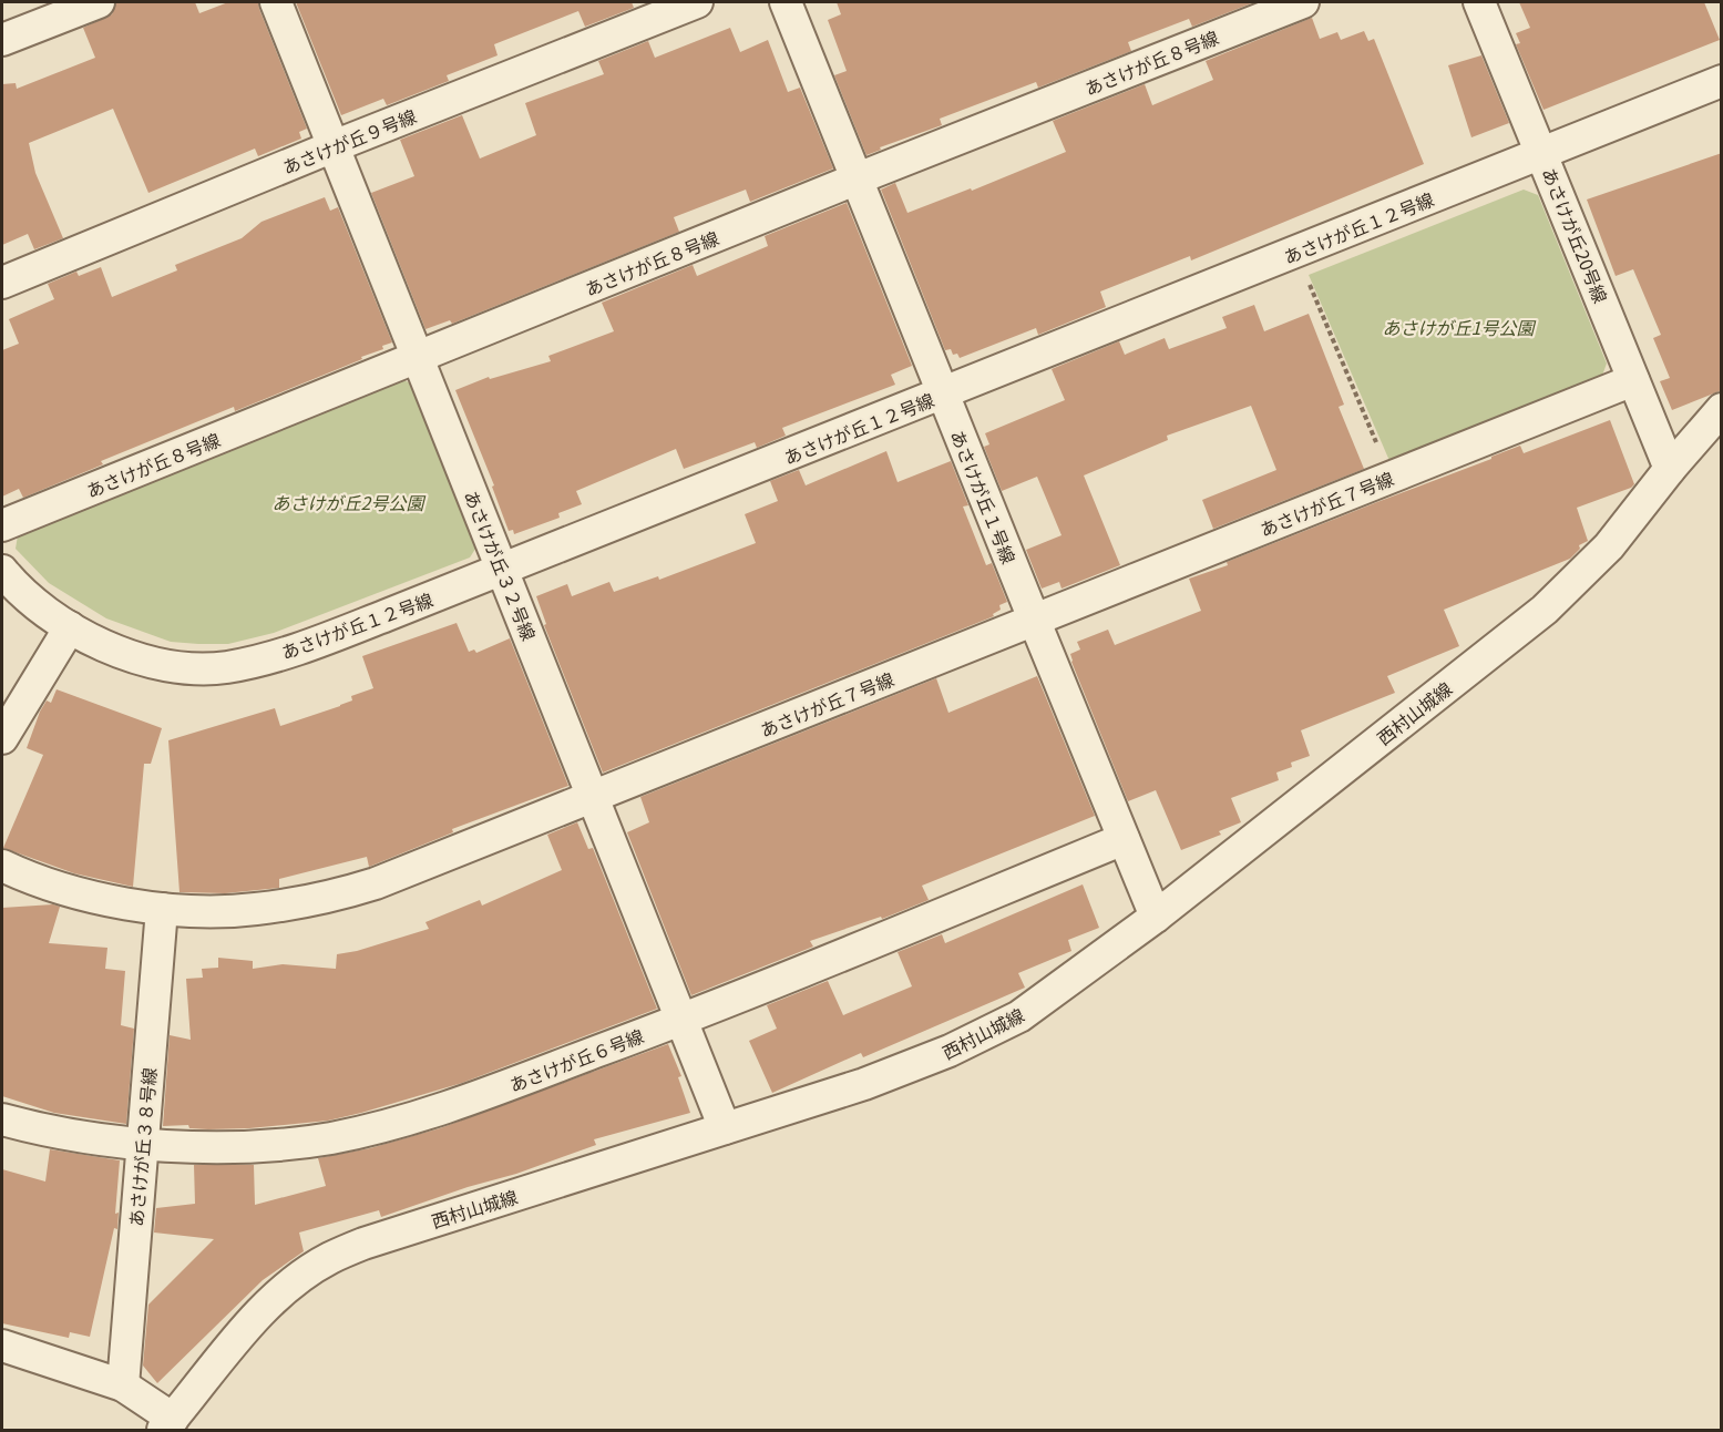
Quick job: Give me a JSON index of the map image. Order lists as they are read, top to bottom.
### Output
{
  "streets": {
    "street": [
      "あさけが丘８号線",
      "あさけが丘９号線",
      "あさけが丘１２号線",
      "あさけが丘20号線",
      "あさけが丘１号線",
      "あさけが丘７号線",
      "あさけが丘３２号線",
      "西村山城線",
      "あさけが丘６号線",
      "あさけが丘３８号線"
    ]
  },
  "crossings": [
    ["あさけが丘８号線", "あさけが丘１号線"],
    ["あさけが丘８号線", "あさけが丘３２号線"],
    ["あさけが丘９号線", "あさけが丘３２号線"],
    ["あさけが丘１２号線", "あさけが丘20号線"],
    ["あさけが丘１２号線", "あさけが丘１号線"],
    ["あさけが丘１２号線", "あさけが丘３２号線"],
    ["あさけが丘20号線", "あさけが丘７号線"],
    ["あさけが丘20号線", "西村山城線"],
    ["あさけが丘１号線", "あさけが丘７号線"],
    ["あさけが丘１号線", "西村山城線"],
    ["あさけが丘１号線", "あさけが丘６号線"],
    ["あさけが丘７号線", "あさけが丘３２号線"],
    ["あさけが丘７号線", "あさけが丘３８号線"],
    ["あさけが丘３２号線", "西村山城線"],
    ["あさけが丘３２号線", "あさけが丘６号線"],
    ["あさけが丘６号線", "あさけが丘３８号線"]
  ],
  "parks": ["あさけが丘1号公園", "あさけが丘2号公園"]
}
